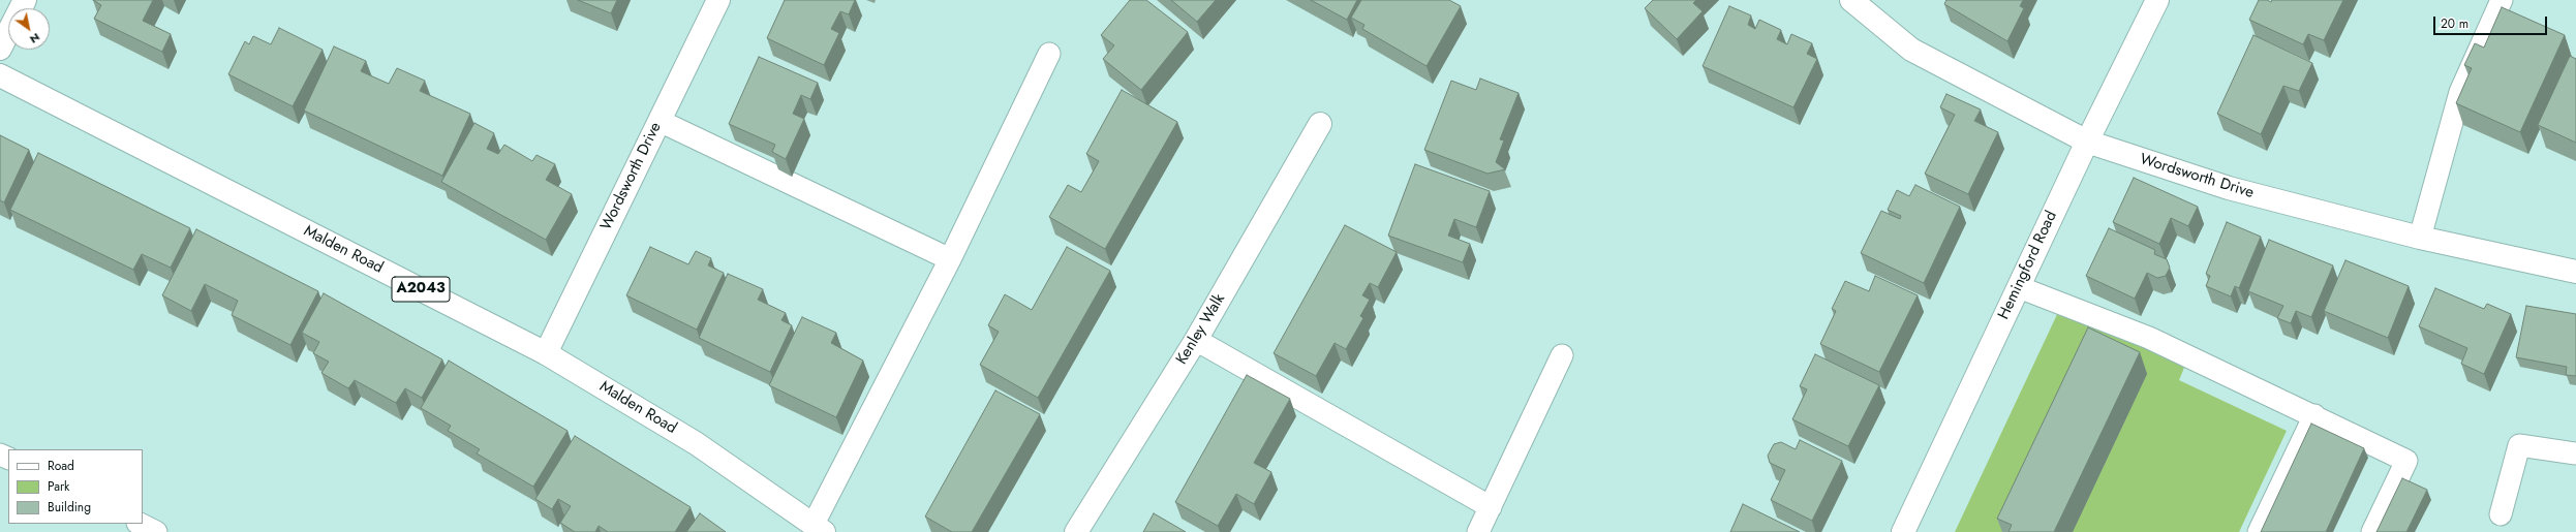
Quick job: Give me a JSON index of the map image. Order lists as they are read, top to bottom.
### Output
{
  "streets": {
    "street": [
      "Wordsworth Drive",
      "Malden Road",
      "Hemingford Road",
      "A2043",
      "Kenley Walk"
    ]
  },
  "crossings": [
    ["Wordsworth Drive", "Malden Road"],
    ["Wordsworth Drive", "Hemingford Road"]
  ],
  "legend": ["Road", "Park", "Building"],
  "scale_bar": "20 m",
  "north": "bottom right"
}
